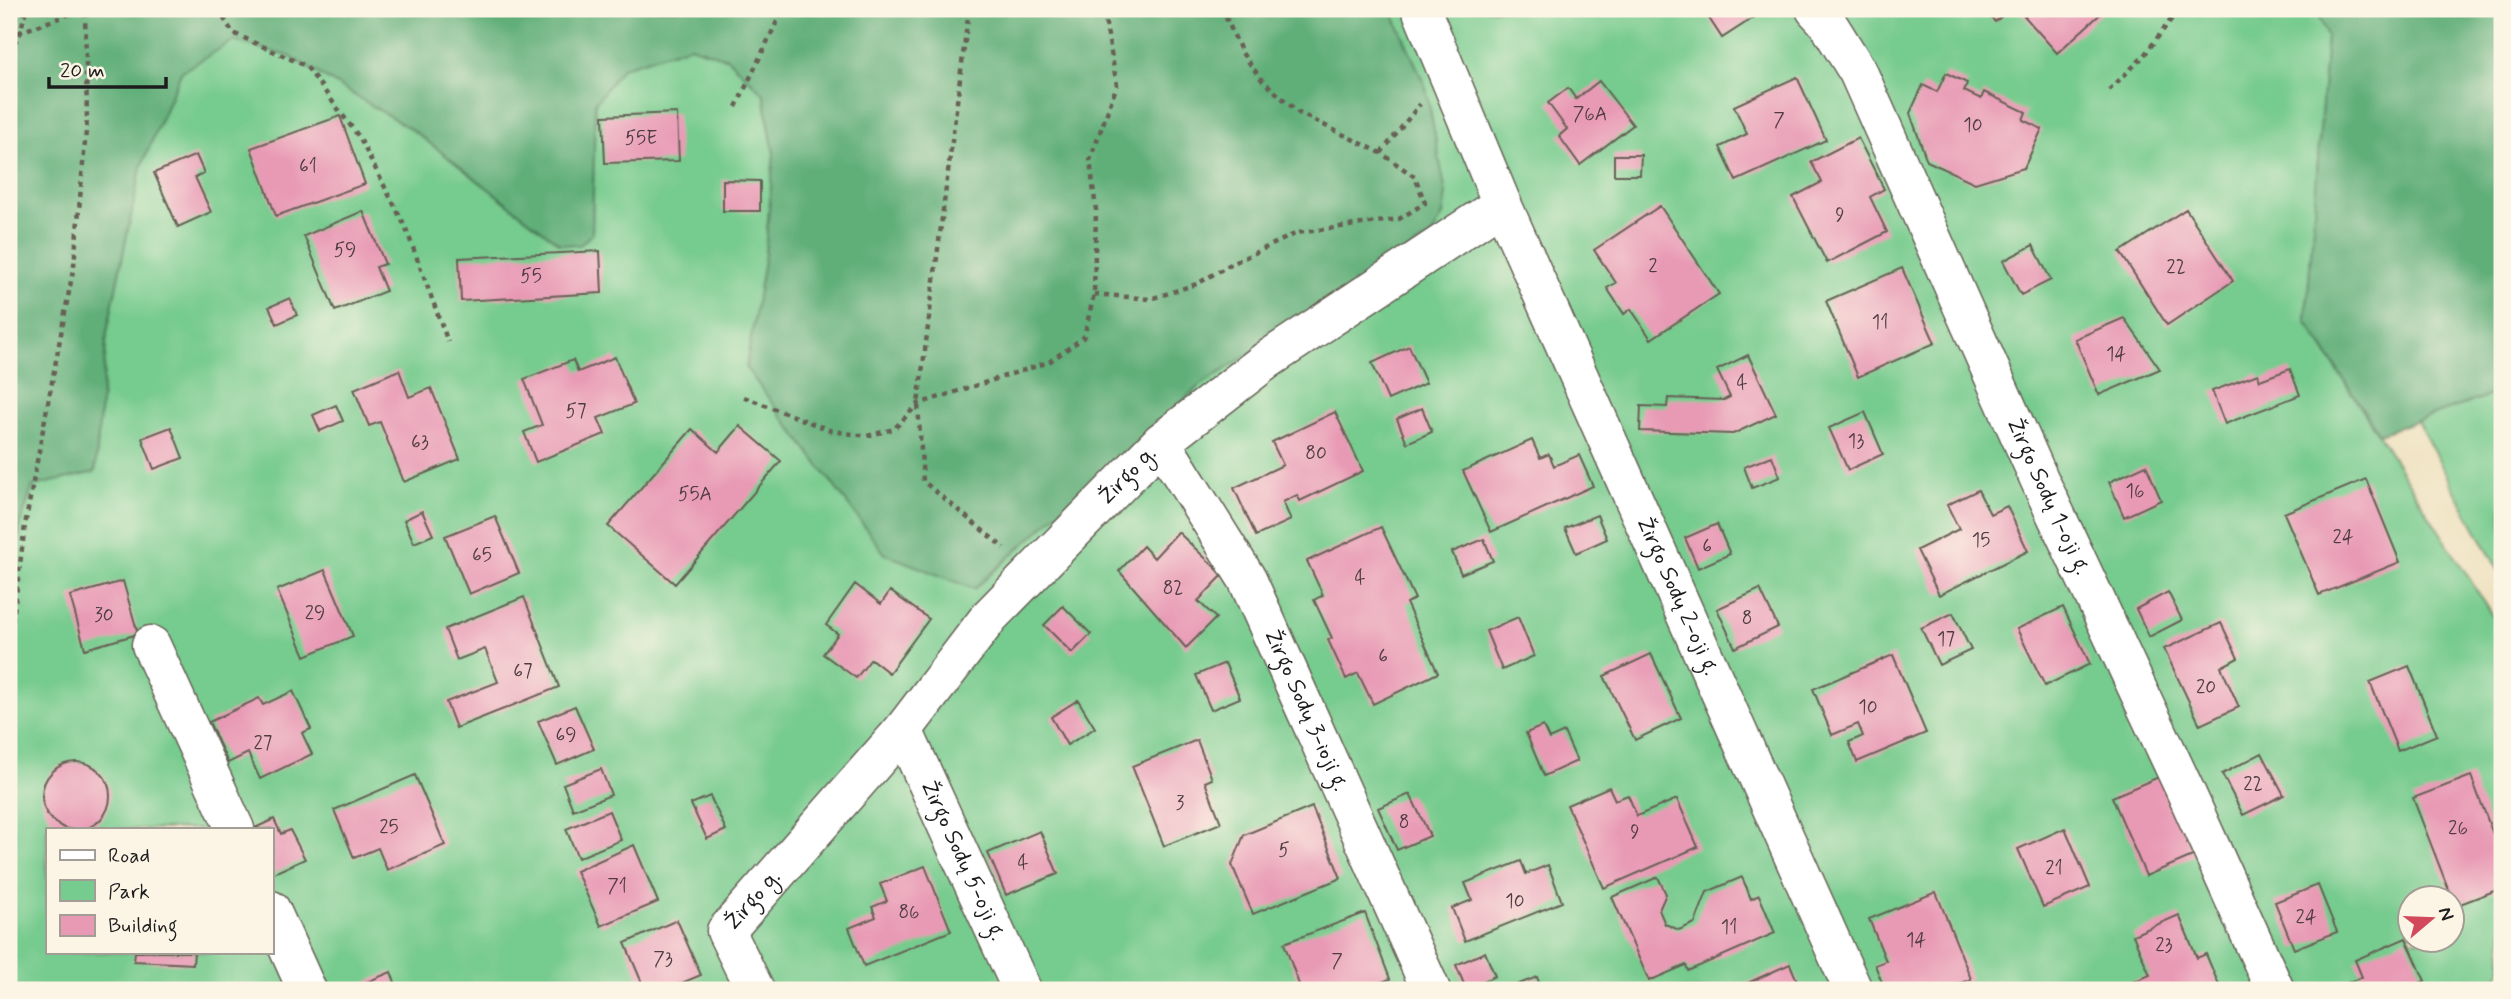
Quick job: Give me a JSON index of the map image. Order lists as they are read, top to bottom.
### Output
{
  "streets": {
    "street": [
      "Žirgo g.",
      "Žirgo Sodų 1-oji g.",
      "Žirgo Sodų 2-oji g.",
      "Žirgo Sodų 3-ioji g.",
      "Žirgo Sodų 5-oji g."
    ]
  },
  "crossings": [
    ["Žirgo g.", "Žirgo Sodų 2-oji g."],
    ["Žirgo g.", "Žirgo Sodų 3-ioji g."],
    ["Žirgo g.", "Žirgo Sodų 5-oji g."]
  ],
  "house_numbers": [
    "76A",
    "7",
    "10",
    "55E",
    "61",
    "9",
    "59",
    "2",
    "22",
    "55",
    "11",
    "14",
    "4",
    "57",
    "13",
    "63",
    "80",
    "16",
    "55A",
    "24",
    "15",
    "6",
    "65",
    "4",
    "82",
    "29",
    "30",
    "8",
    "17",
    "6",
    "67",
    "20",
    "10",
    "69",
    "27",
    "22",
    "3",
    "8",
    "25",
    "26",
    "9",
    "5",
    "4",
    "21",
    "71",
    "10",
    "86",
    "24",
    "11",
    "14",
    "23",
    "73",
    "7"
  ],
  "legend": ["Road", "Park", "Building"],
  "scale_bar": "20 m",
  "north": "right"
}
